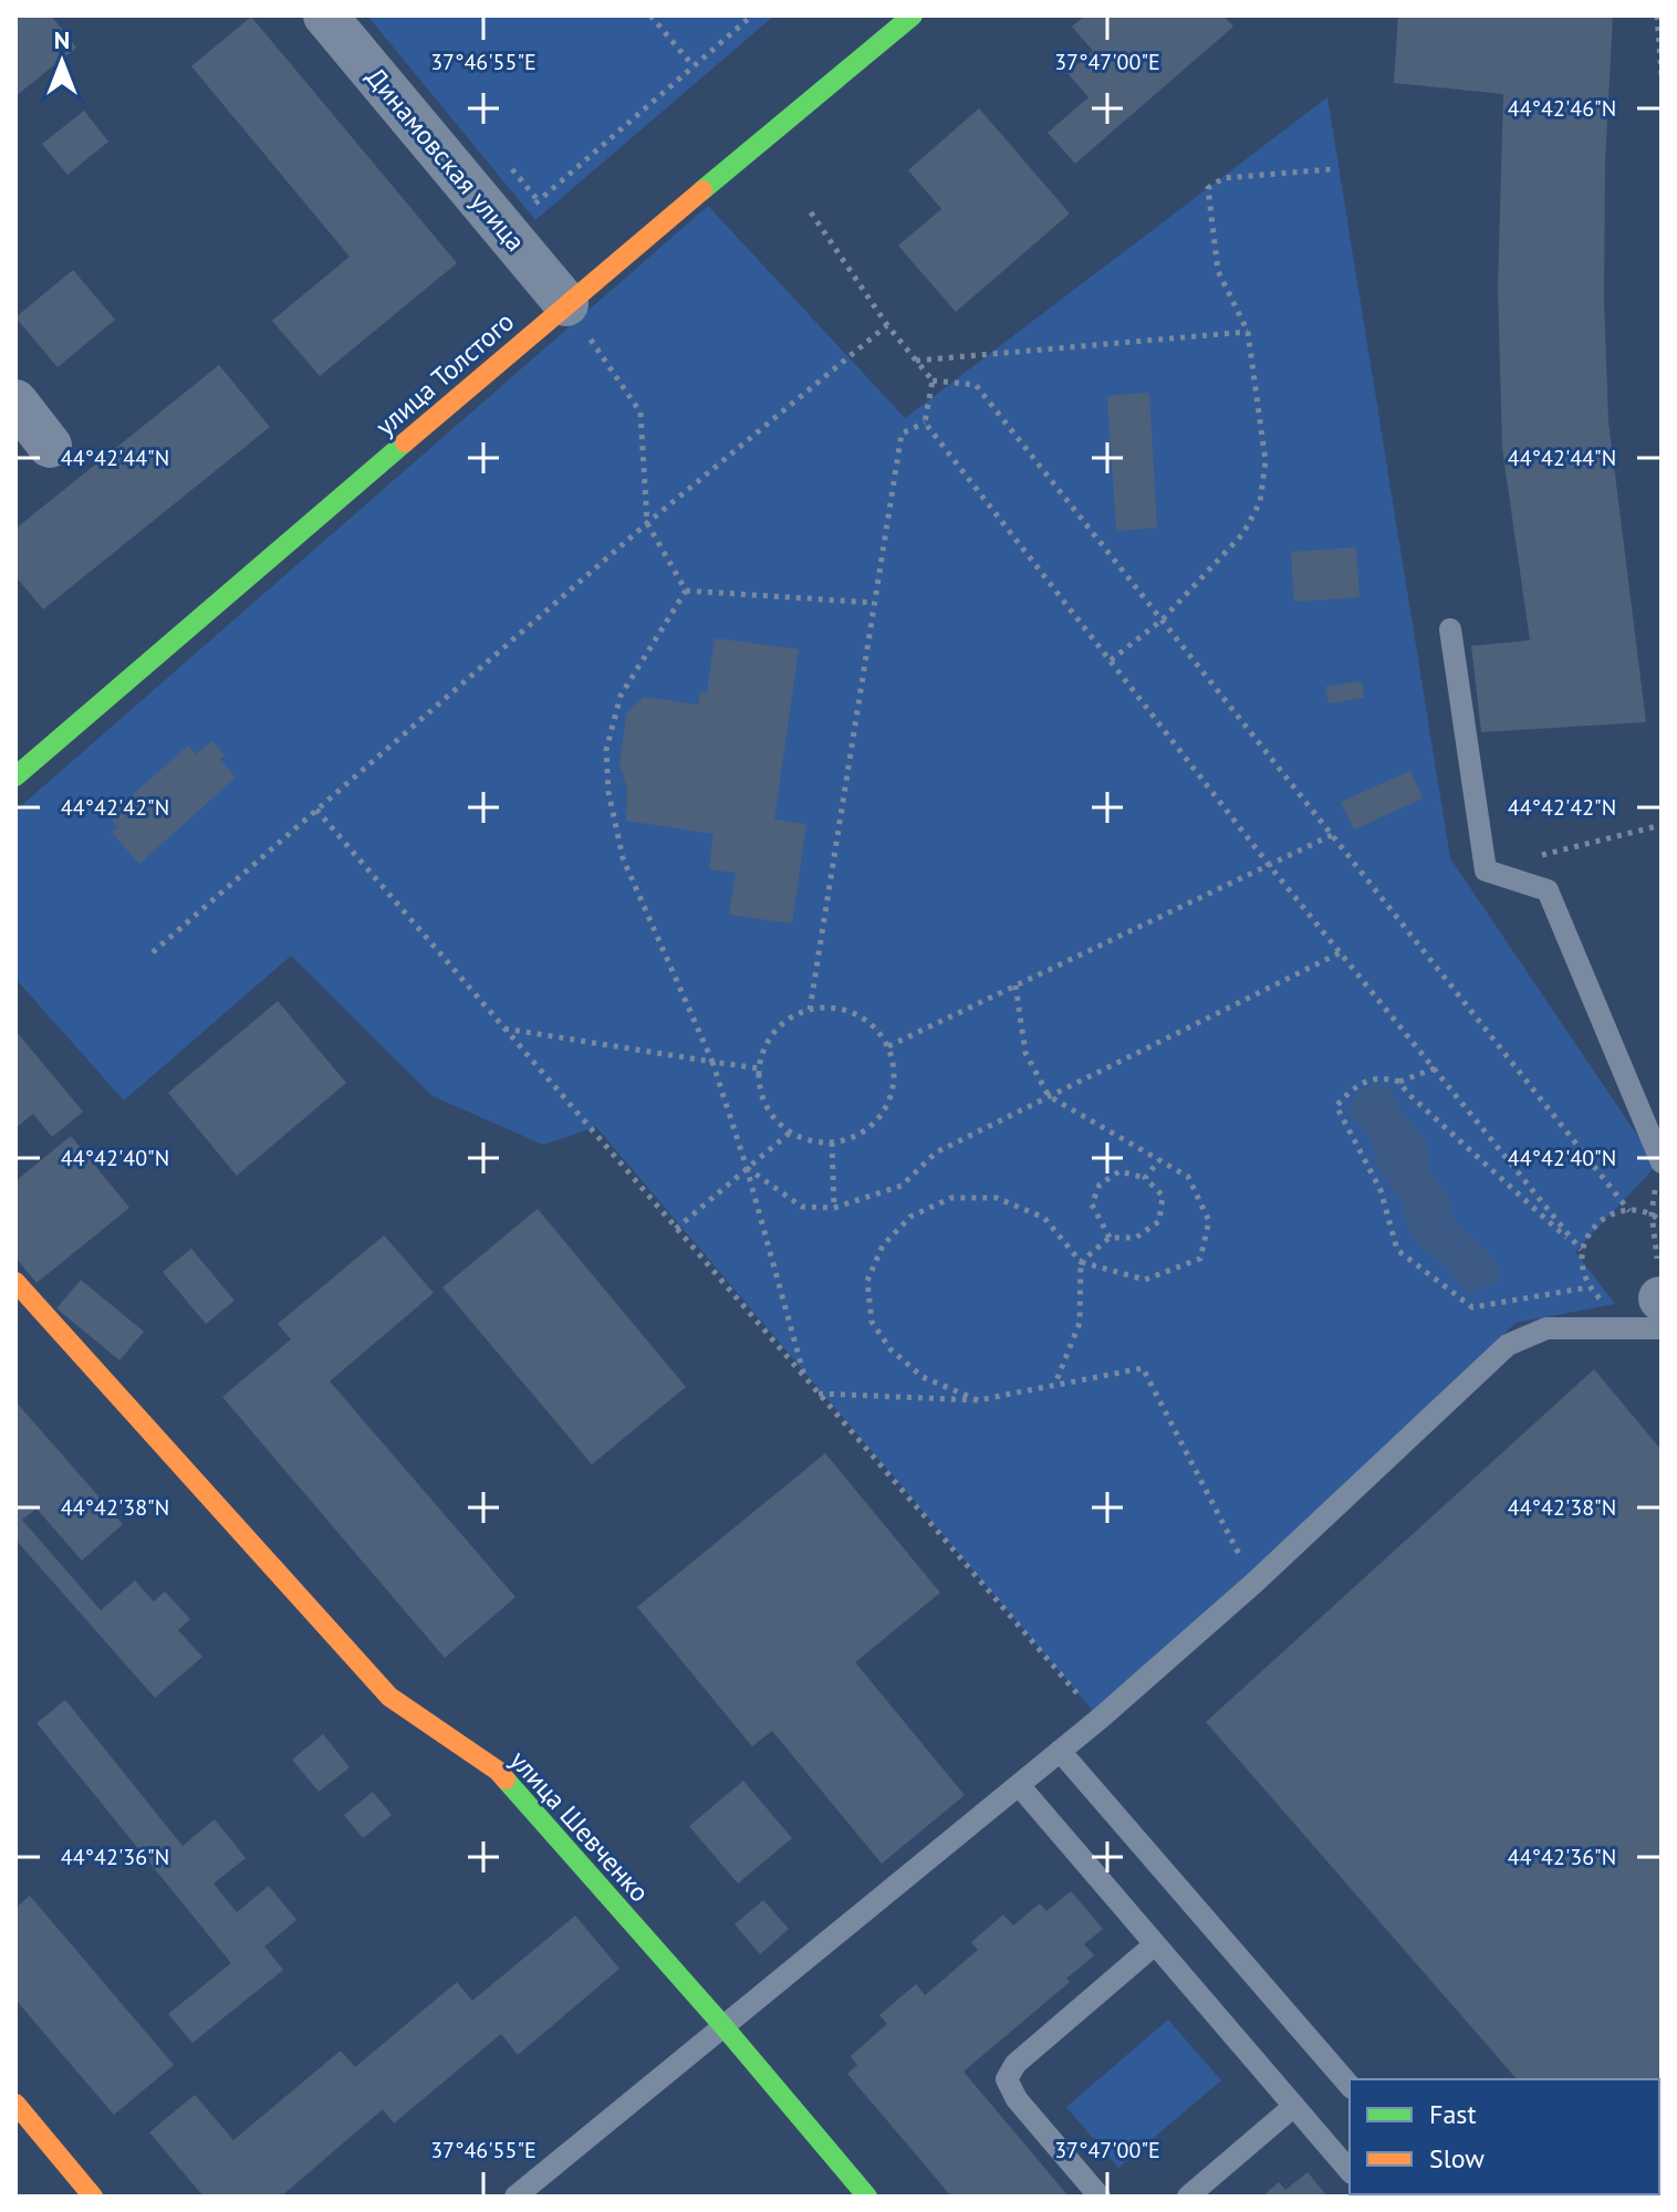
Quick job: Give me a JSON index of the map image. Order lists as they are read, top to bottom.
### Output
{
  "streets": {
    "street": ["Динамовская улица", "улица Толстого", "улица Шевченко"]
  },
  "crossings": [
    ["Динамовская улица", "улица Толстого"]
  ],
  "legend": ["Fast", "Slow"],
  "north": "top",
  "coordinates": [
    "37°46'55\"E",
    "37°47'00\"E",
    "44°42'46\"N",
    "44°42'44\"N",
    "44°42'42\"N",
    "44°42'40\"N",
    "44°42'38\"N",
    "44°42'36\"N"
  ]
}
